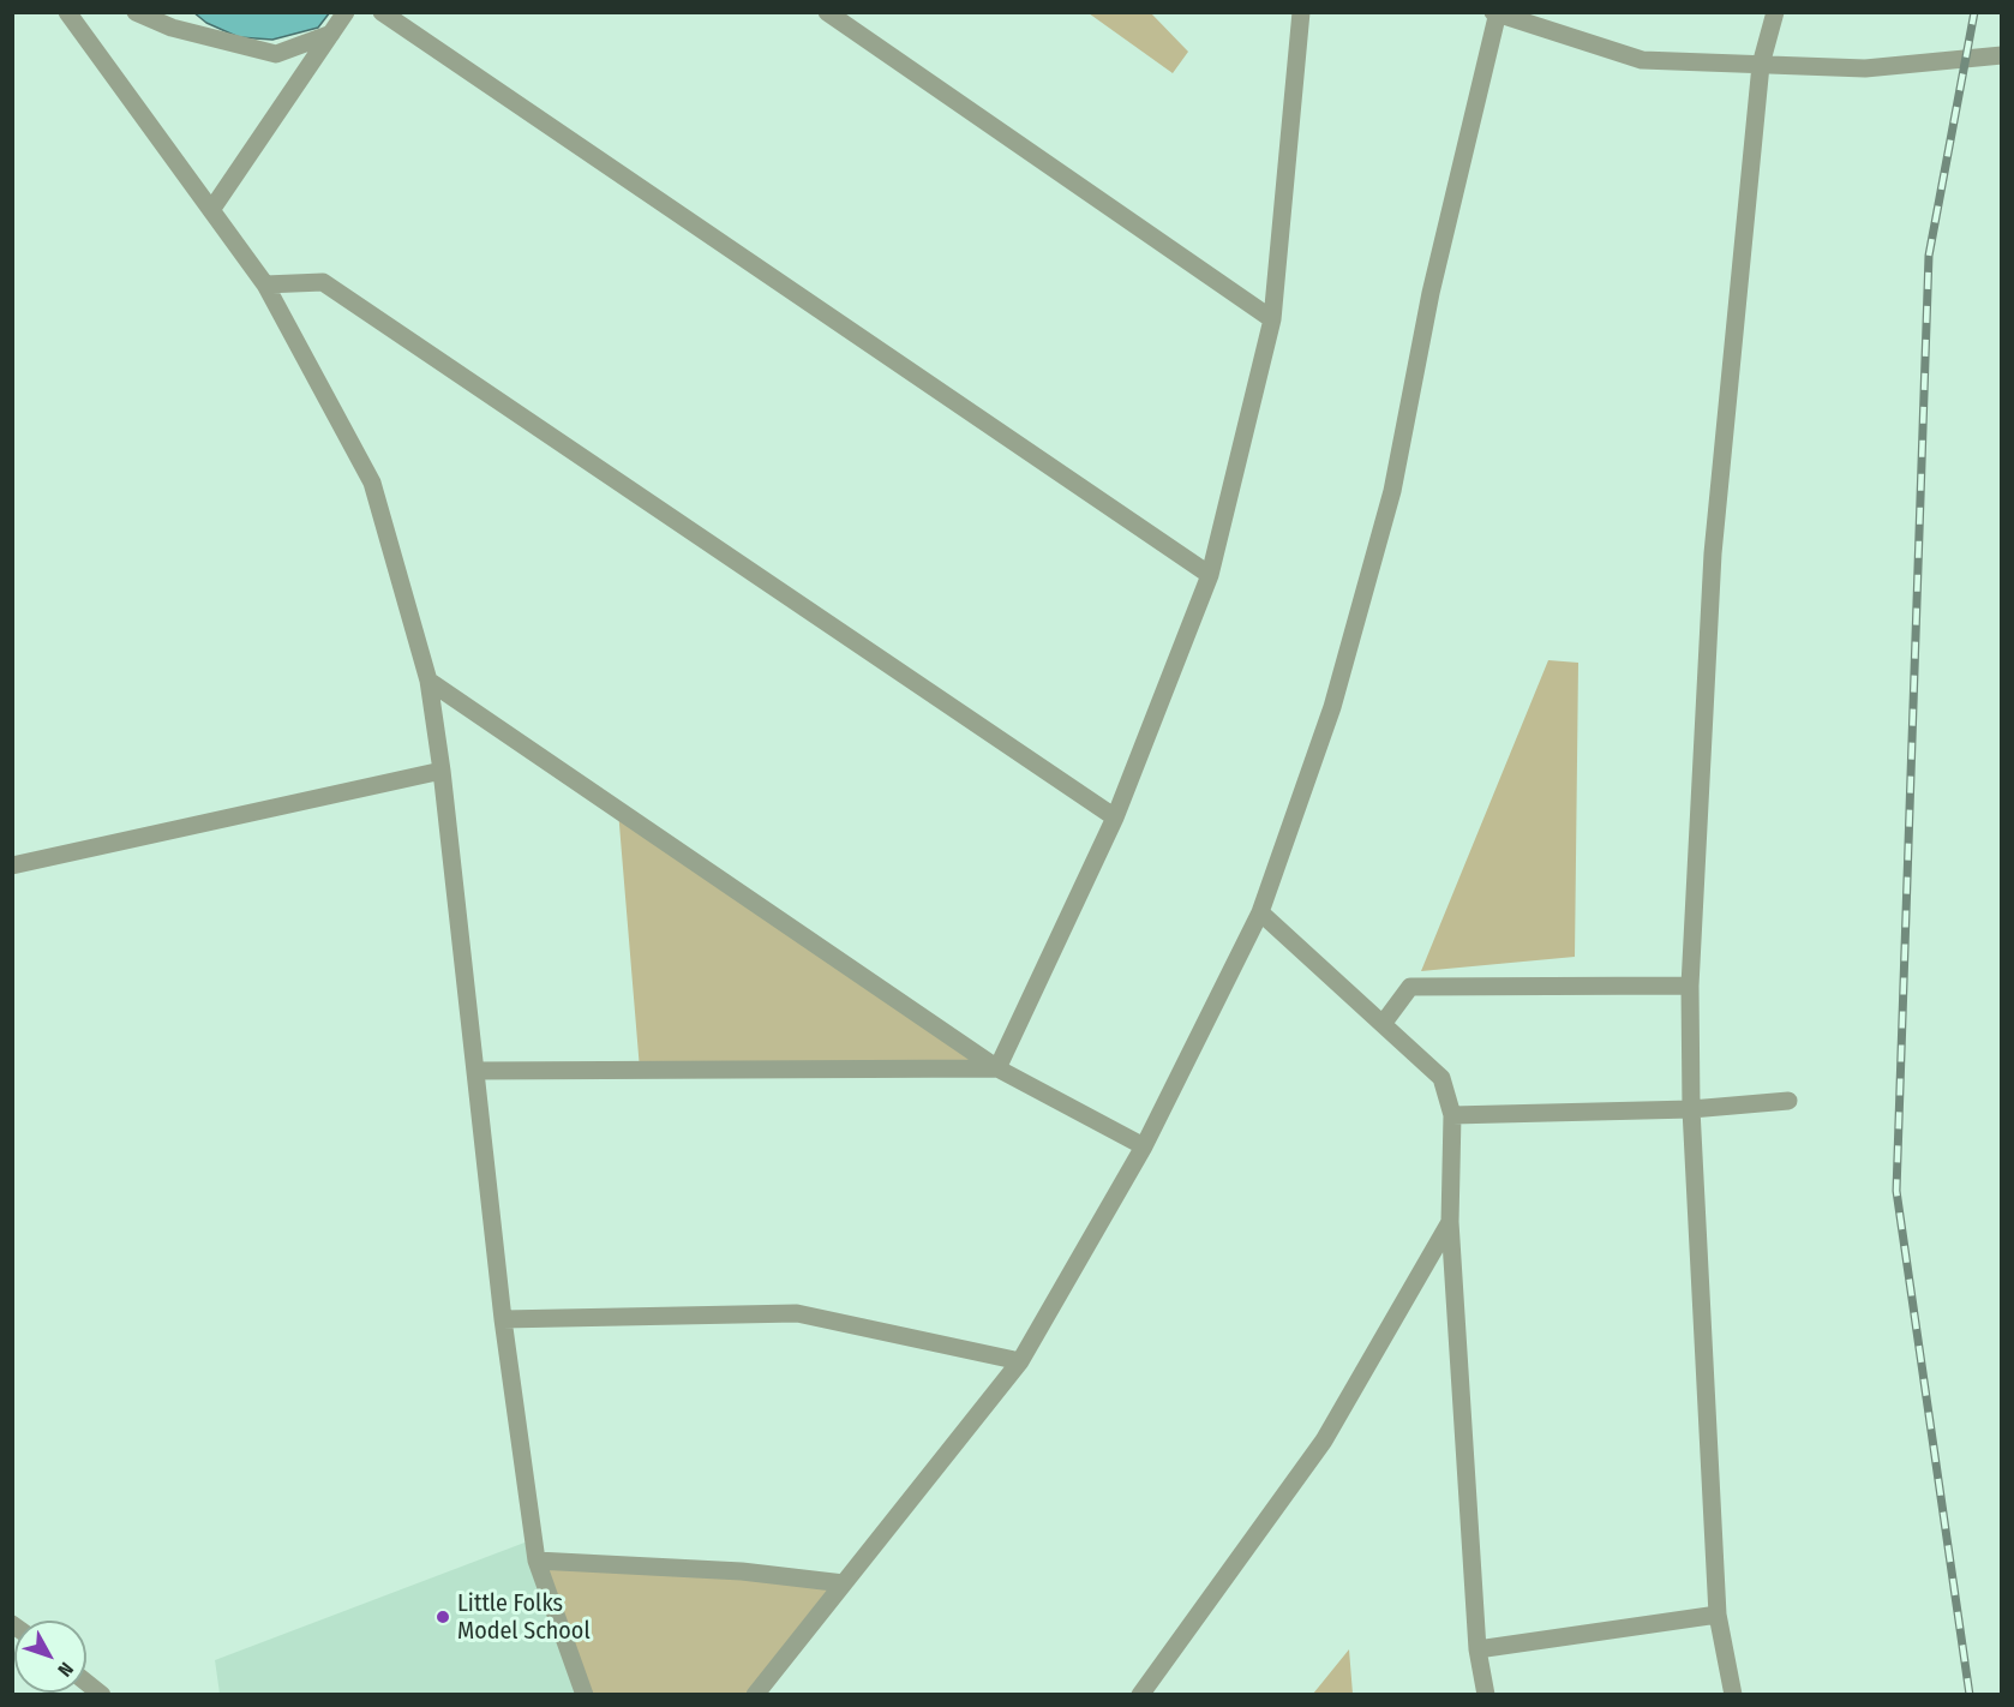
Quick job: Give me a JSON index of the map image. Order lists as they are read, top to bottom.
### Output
{
  "places": ["Little Folks Model School"],
  "north": "bottom right"
}
